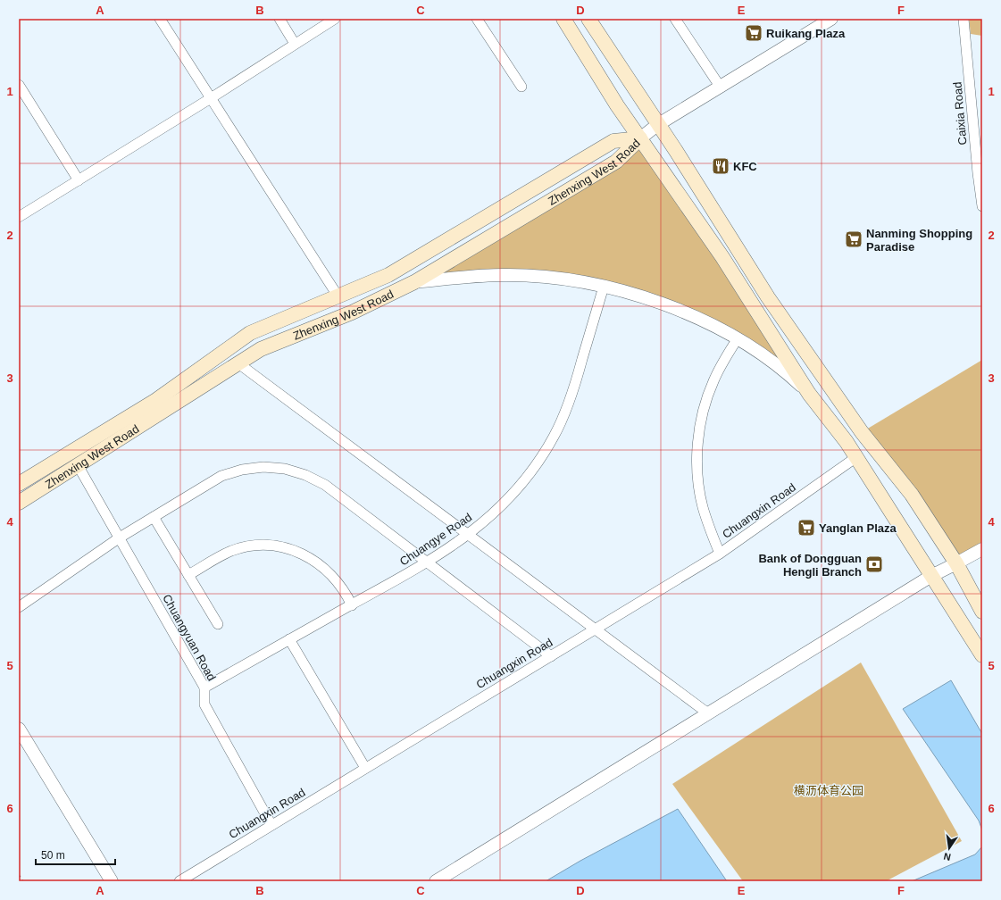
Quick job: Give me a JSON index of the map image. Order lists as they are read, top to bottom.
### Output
{
  "streets": {
    "main road": ["Zhenxing West Road"],
    "street": [
      "Caixia Road",
      "Chuangxin Road",
      "Chuangye Road",
      "Chuangyuan Road"
    ]
  },
  "crossings": [
    ["Zhenxing West Road", "Chuangyuan Road"],
    ["Chuangxin Road", "Chuangyuan Road"],
    ["Chuangye Road", "Chuangyuan Road"]
  ],
  "parks": ["横沥体育公园"],
  "places": {
    "supermarket": ["Ruikang Plaza", "Nanming Shopping Paradise", "Yanglan Plaza"],
    "restaurant": ["KFC"],
    "bank": ["Bank of Dongguan Hengli Branch"]
  },
  "scale_bar": "50 m",
  "north": "bottom",
  "grid": {
    "columns": [
      "A",
      "B",
      "C",
      "D",
      "E",
      "F"
    ],
    "rows": [
      "1",
      "2",
      "3",
      "4",
      "5",
      "6"
    ]
  }
}
